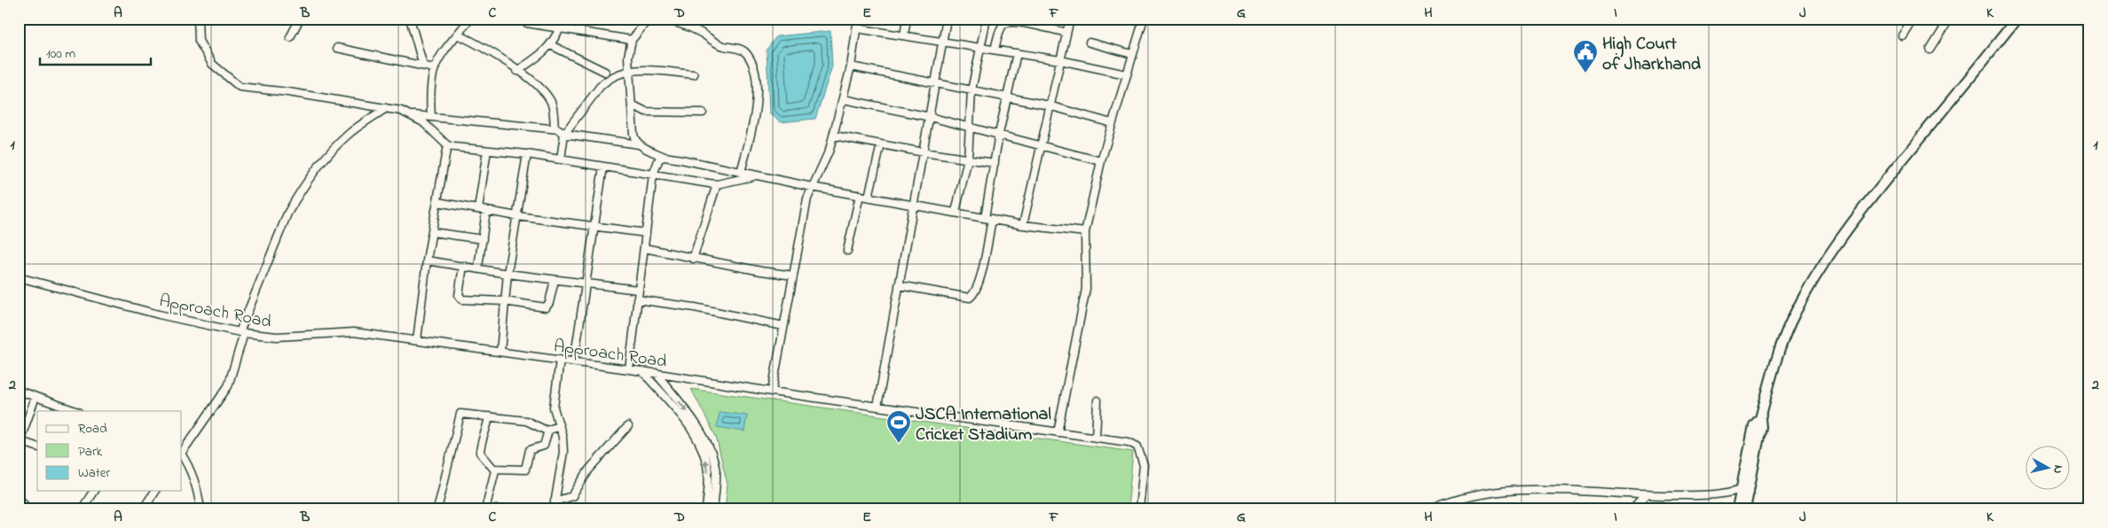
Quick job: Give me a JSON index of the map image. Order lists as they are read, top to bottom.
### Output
{
  "streets": {
    "street": ["Approach Road"]
  },
  "places": {
    "public building": ["High Court of Jharkhand"],
    "sports": ["JSCA International Cricket Stadium"]
  },
  "legend": ["Road", "Park", "Water"],
  "scale_bar": "100 m",
  "north": "right",
  "grid": {
    "columns": [
      "A",
      "B",
      "C",
      "D",
      "E",
      "F",
      "G",
      "H",
      "I",
      "J",
      "K"
    ],
    "rows": ["1", "2"]
  }
}
